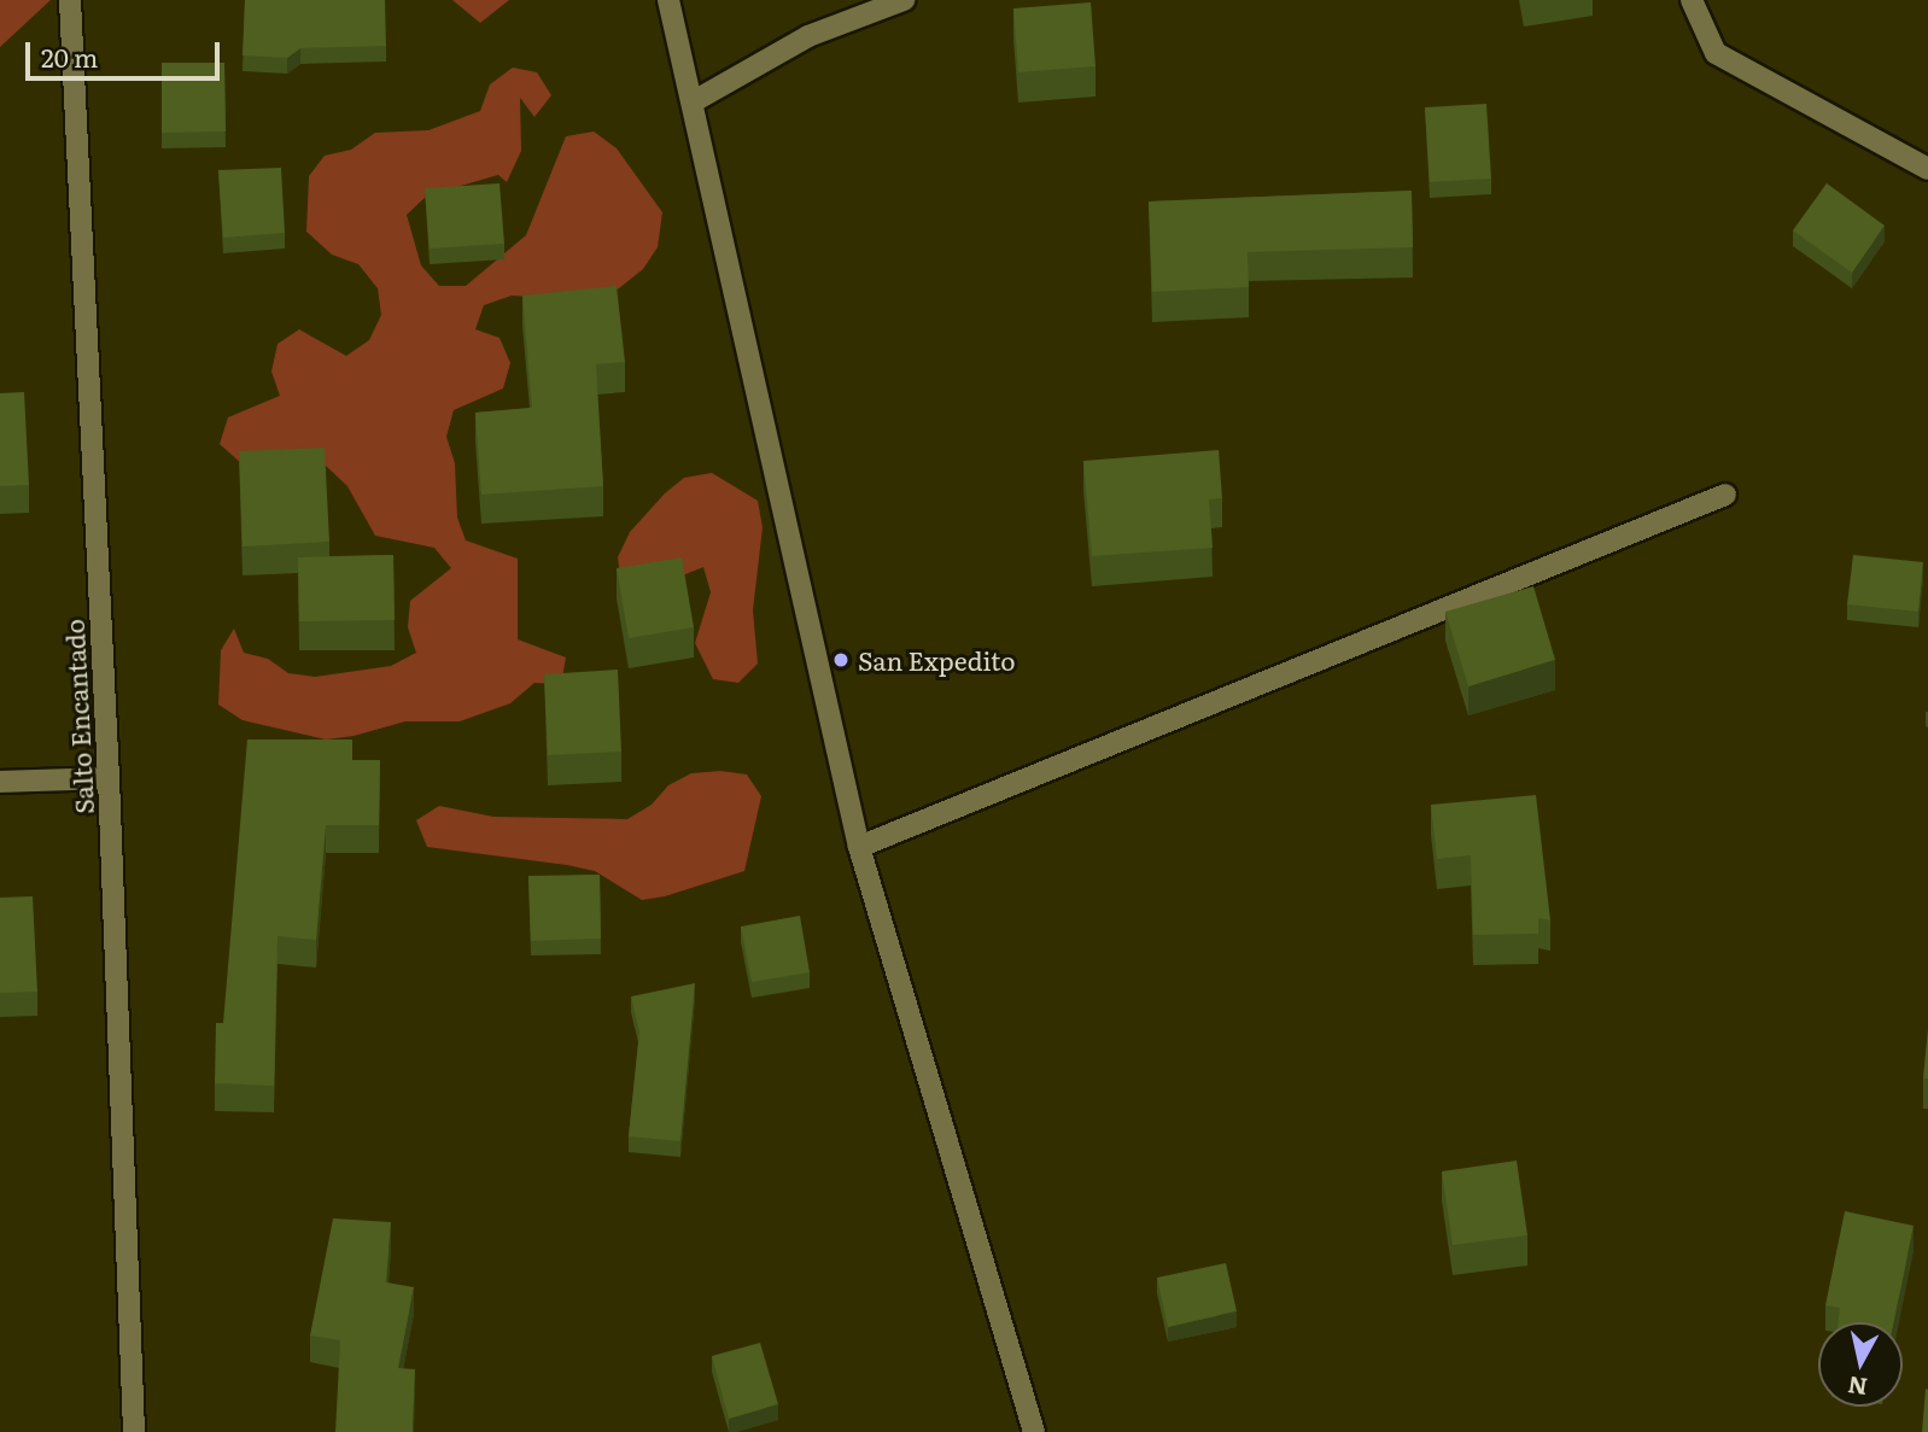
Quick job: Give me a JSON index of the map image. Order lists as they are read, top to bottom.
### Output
{
  "streets": {
    "street": ["Salto Encantado"]
  },
  "places": ["San Expedito"],
  "scale_bar": "20 m",
  "north": "bottom"
}
